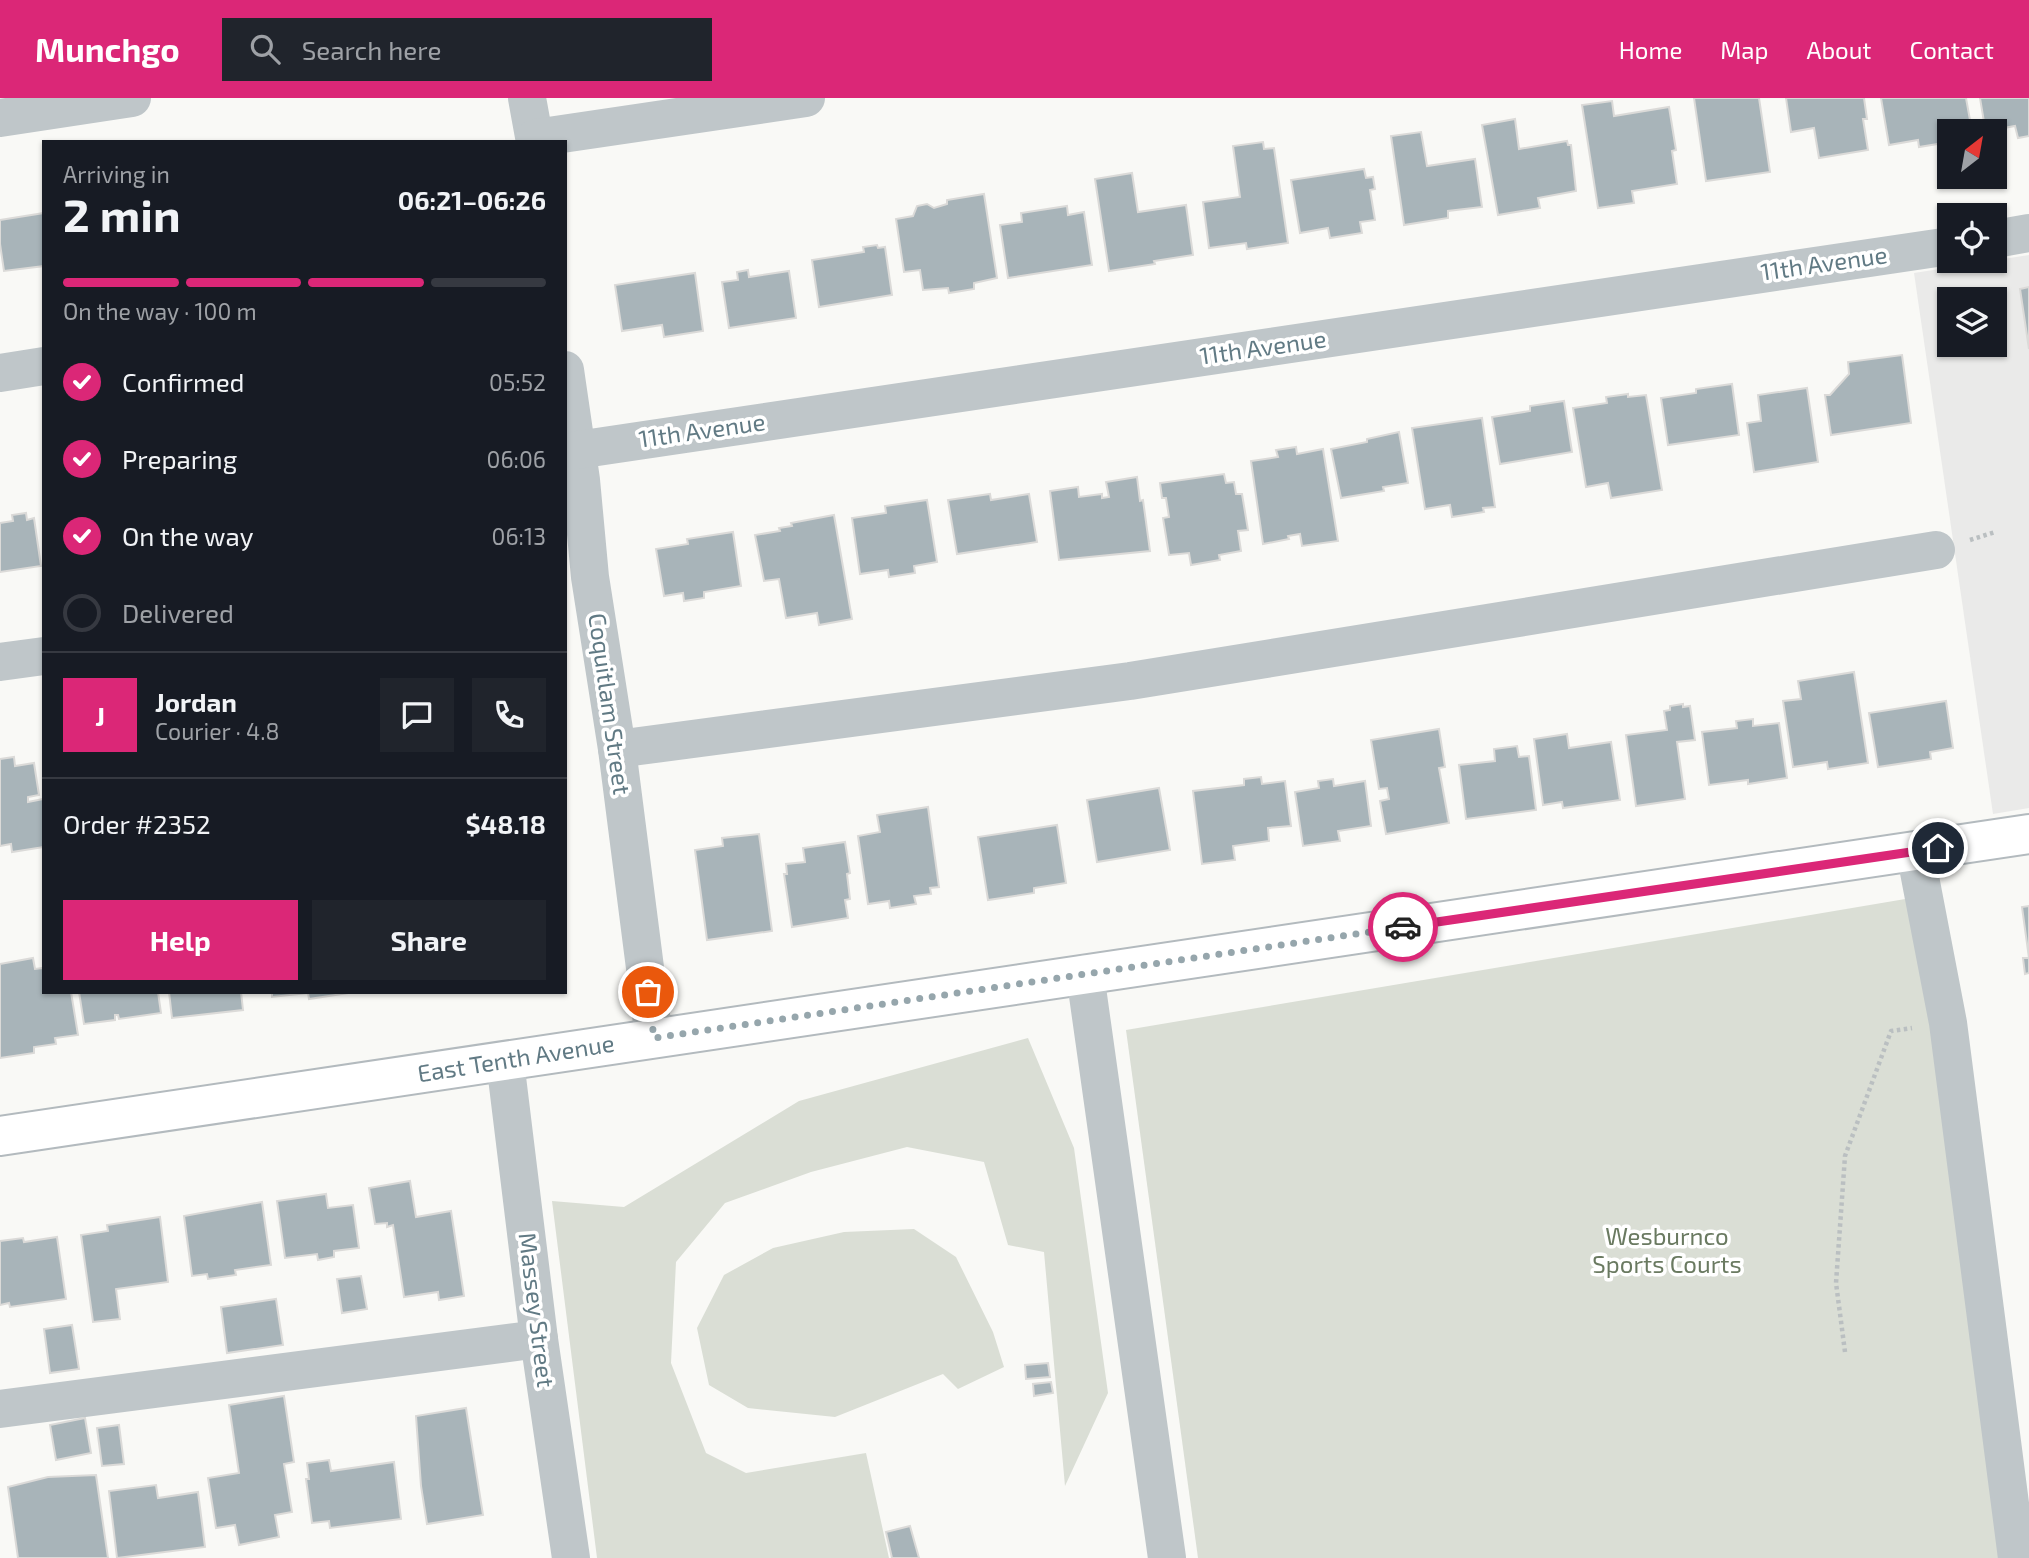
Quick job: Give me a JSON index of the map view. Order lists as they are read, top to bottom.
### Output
{
  "streets": {
    "main road": ["East Tenth Avenue"],
    "street": ["11th Avenue", "Coquitlam Street", "Massey Street"]
  },
  "crossings": [
    ["11th Avenue", "Coquitlam Street"],
    ["Coquitlam Street", "East Tenth Avenue"],
    ["East Tenth Avenue", "Massey Street"]
  ],
  "parks": ["Wesburnco Sports Courts"],
  "north": "top right",
  "page": {
    "header": "Munchgo",
    "search": "Search here",
    "nav": [
      "Home",
      "Map",
      "About",
      "Contact"
    ],
    "heading": ["2 min", "Arriving in", "06:21–06:26"],
    "panel": [
      "Jordan",
      "Courier · 4.8",
      "Order #2352",
      "$48.18"
    ],
    "bar": "On the way · 100 m",
    "list": [
      ["Confirmed", "05:52"],
      ["Preparing", "06:06"],
      ["On the way", "06:13"],
      "Delivered"
    ],
    "round": "J",
    "buttons": ["Help", "Share"]
  }
}
